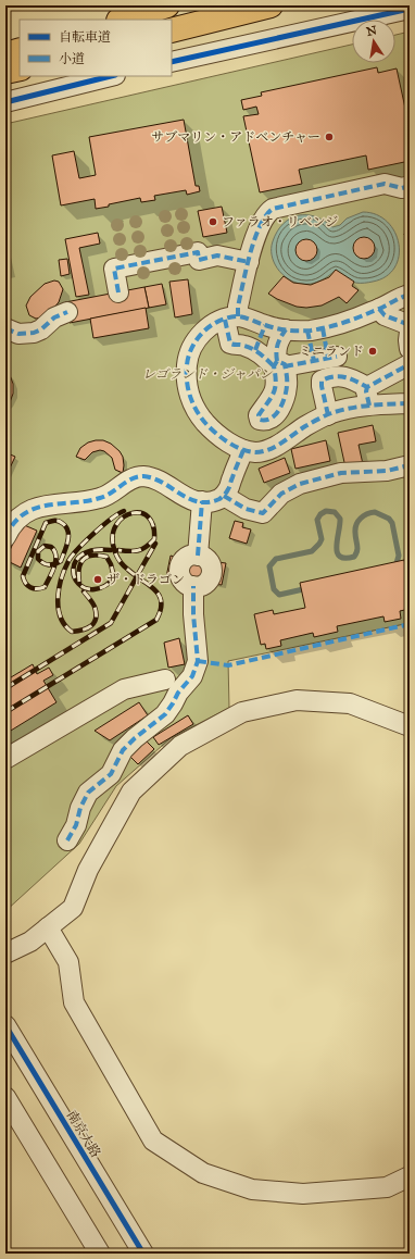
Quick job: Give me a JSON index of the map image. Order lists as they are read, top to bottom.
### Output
{
  "streets": {
    "street": ["南京大路"]
  },
  "parks": ["レゴランド・ジャパン"],
  "places": [
    "サブマリン・アドベンチャー",
    "ファラオ・リベンジ",
    "ミニランド",
    "ザ・ドラゴン"
  ],
  "legend": ["自転車道", "小道"],
  "north": "top"
}
